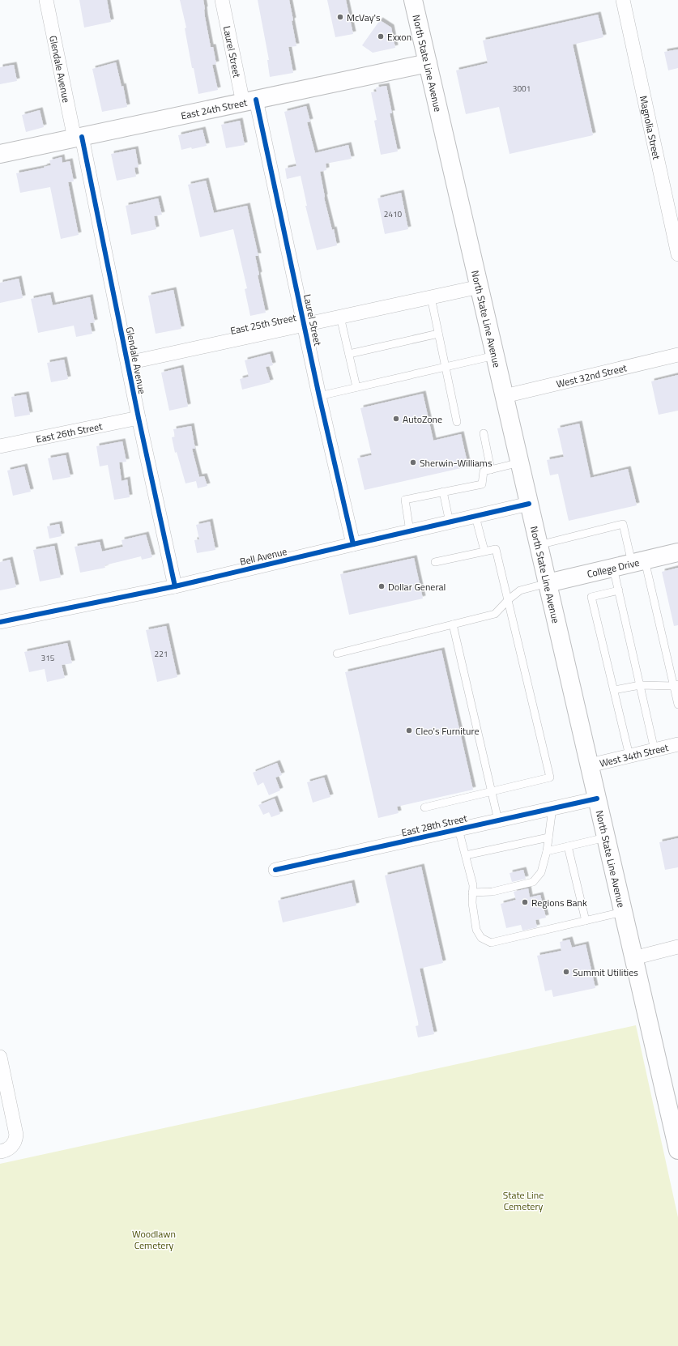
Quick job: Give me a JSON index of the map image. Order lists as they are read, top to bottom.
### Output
{
  "streets": {
    "main road": ["North State Line Avenue", "East 24th Street", "College Drive"],
    "street": [
      "Laurel Street",
      "Glendale Avenue",
      "Magnolia Street",
      "East 25th Street",
      "West 32nd Street",
      "East 26th Street",
      "Bell Avenue",
      "West 34th Street",
      "East 28th Street"
    ]
  },
  "crossings": [
    ["Laurel Street", "East 24th Street"],
    ["Laurel Street", "East 25th Street"],
    ["Laurel Street", "Bell Avenue"],
    ["North State Line Avenue", "East 24th Street"],
    ["North State Line Avenue", "East 25th Street"],
    ["North State Line Avenue", "West 32nd Street"],
    ["North State Line Avenue", "Bell Avenue"],
    ["North State Line Avenue", "College Drive"],
    ["North State Line Avenue", "West 34th Street"],
    ["North State Line Avenue", "East 28th Street"],
    ["Glendale Avenue", "East 24th Street"],
    ["Glendale Avenue", "East 25th Street"],
    ["Glendale Avenue", "East 26th Street"],
    ["Glendale Avenue", "Bell Avenue"]
  ],
  "parks": ["State Line Cemetery", "Woodlawn Cemetery"],
  "places": [
    "McVay's",
    "Exxon",
    "AutoZone",
    "Sherwin-Williams",
    "Dollar General",
    "Cleo's Furniture",
    "Regions Bank",
    "Summit Utilities"
  ],
  "house_numbers": [
    "3001",
    "2410",
    "221",
    "315"
  ]
}
